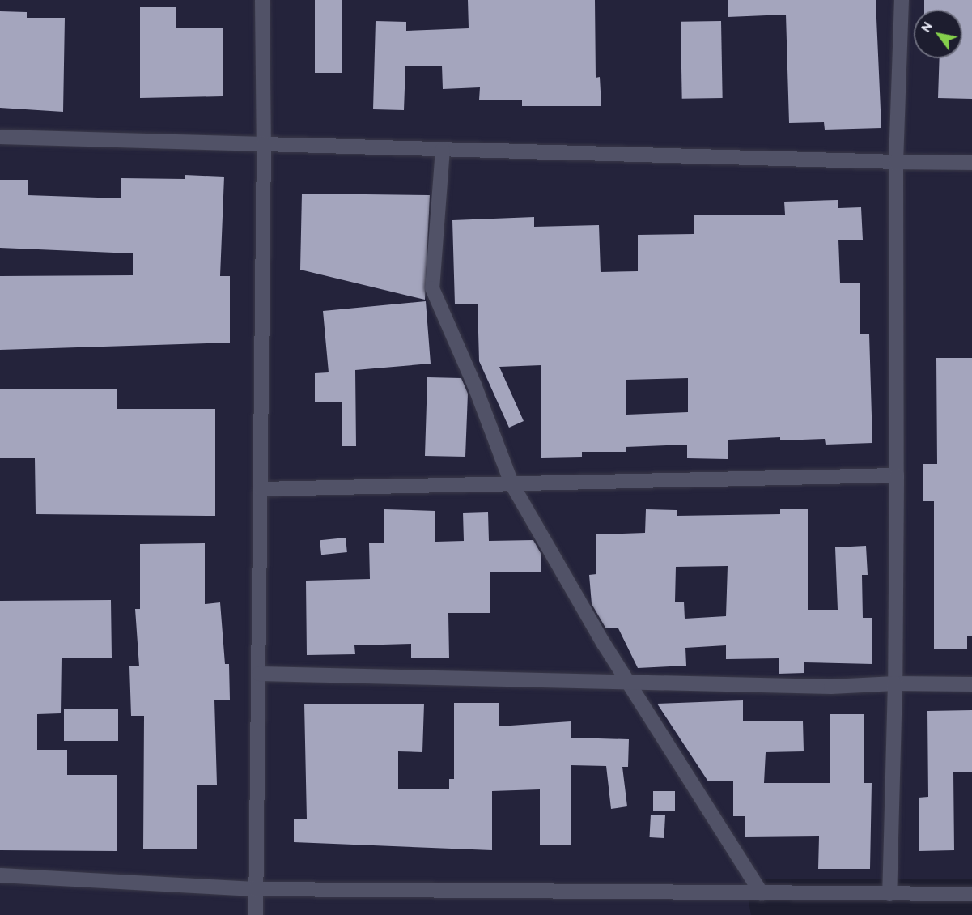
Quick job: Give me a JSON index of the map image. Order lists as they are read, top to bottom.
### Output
{
  "north": "top left"
}
